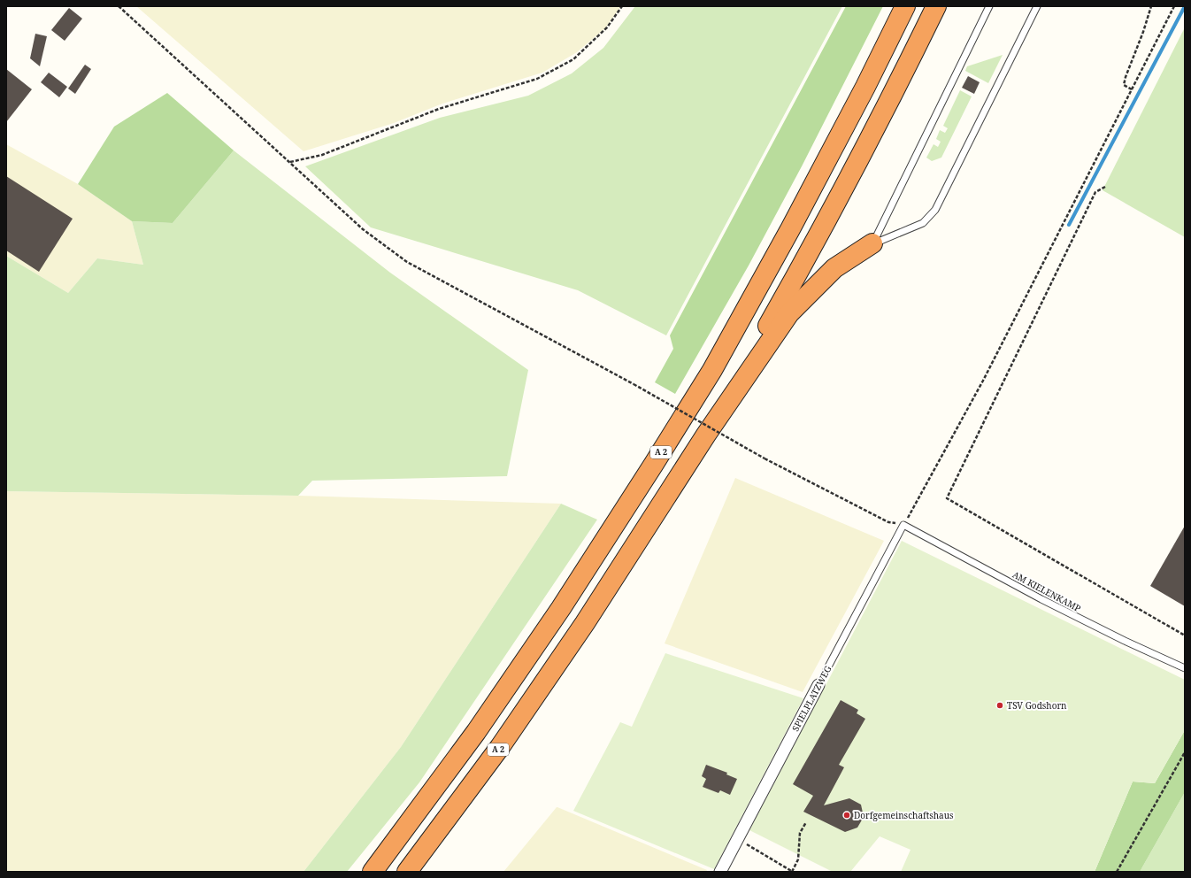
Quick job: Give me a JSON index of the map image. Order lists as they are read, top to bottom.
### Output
{
  "streets": {
    "highway": ["A 2"],
    "street": ["SPIELPLATZWEG"],
    "lane": ["AM KIELENKAMP"]
  },
  "crossings": [
    ["AM KIELENKAMP", "SPIELPLATZWEG"]
  ],
  "places": ["TSV Godshorn", "Dorfgemeinschaftshaus"]
}
